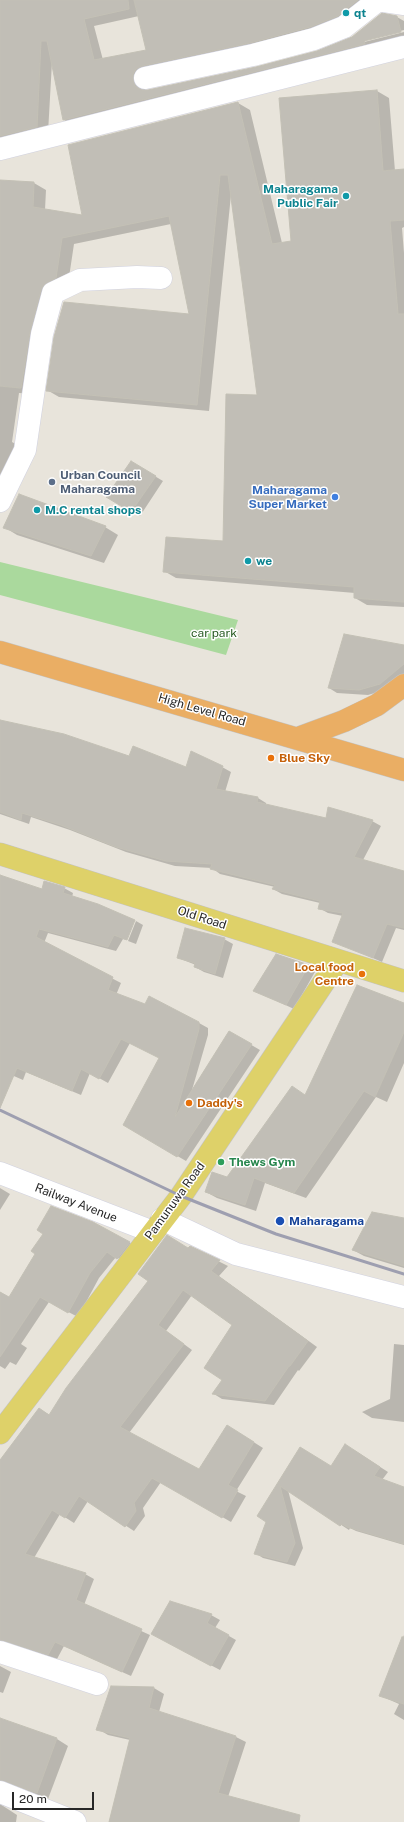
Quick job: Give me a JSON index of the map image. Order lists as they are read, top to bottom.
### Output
{
  "streets": {
    "highway": ["High Level Road"],
    "main road": ["Old Road", "Pamunuwa Road"],
    "street": ["Railway Avenue"]
  },
  "crossings": [
    ["Old Road", "Pamunuwa Road"],
    ["Pamunuwa Road", "Railway Avenue"]
  ],
  "parks": ["car park"],
  "places": [
    "qt",
    "Maharagama Public Fair",
    "Urban Council Maharagama",
    "Maharagama Super Market",
    "M.C rental shops",
    "we",
    "Blue Sky",
    "Local food Centre",
    "Daddy's",
    "Thews Gym",
    "Maharagama"
  ],
  "scale_bar": "20 m"
}
